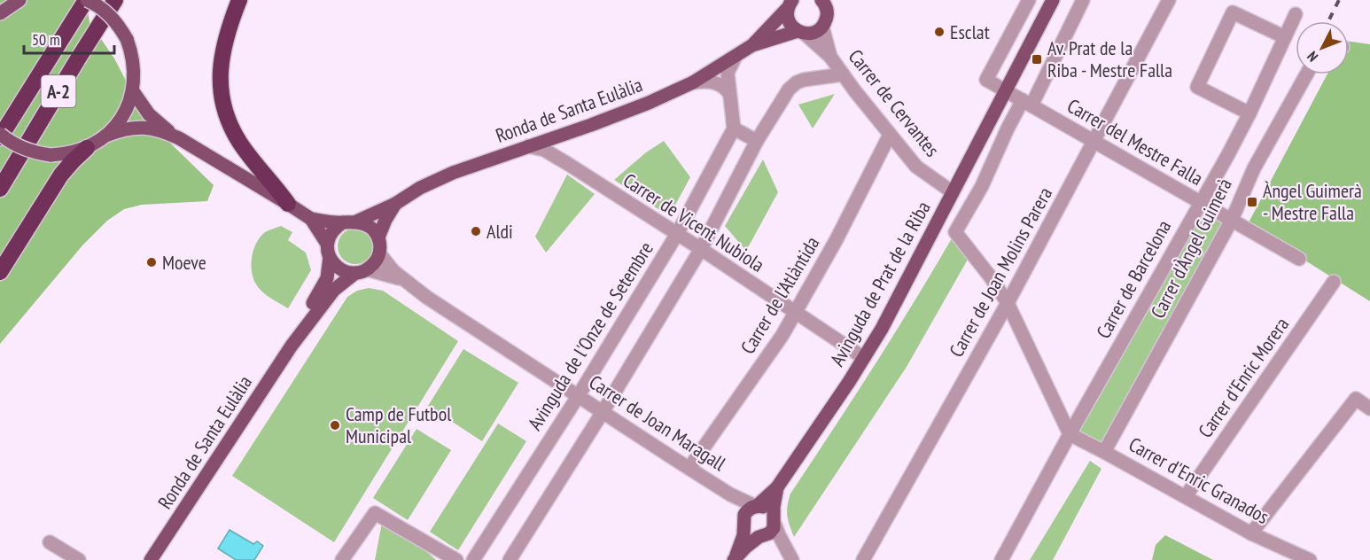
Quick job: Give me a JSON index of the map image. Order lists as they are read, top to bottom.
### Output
{
  "streets": {
    "highway": ["A-2"],
    "main road": ["Ronda de Santa Eulàlia", "Avinguda de Prat de la Riba"],
    "street": [
      "Carrer de Cervantes",
      "Carrer del Mestre Falla",
      "Carrer de Vicent Nubiola",
      "Carrer d'Àngel Guimerà",
      "Carrer de Joan Molins Parera",
      "Carrer de Barcelona",
      "Carrer de l'Atlàntida",
      "Avinguda de l'Onze de Setembre",
      "Carrer d'Enric Morera",
      "Carrer de Joan Maragall",
      "Carrer d'Enric Granados"
    ]
  },
  "crossings": [
    ["Carrer de Cervantes", "Ronda de Santa Eulàlia"],
    ["Carrer de Cervantes", "Avinguda de Prat de la Riba"],
    ["Carrer de Cervantes", "Carrer de l'Atlàntida"],
    ["Ronda de Santa Eulàlia", "Carrer de Vicent Nubiola"],
    ["Ronda de Santa Eulàlia", "Carrer de Joan Maragall"],
    ["Carrer del Mestre Falla", "Carrer d'Àngel Guimerà"],
    ["Carrer del Mestre Falla", "Carrer de Joan Molins Parera"],
    ["Carrer del Mestre Falla", "Carrer de Barcelona"],
    ["Carrer del Mestre Falla", "Avinguda de Prat de la Riba"],
    ["Carrer de Vicent Nubiola", "Avinguda de Prat de la Riba"],
    ["Carrer de Vicent Nubiola", "Carrer de l'Atlàntida"],
    ["Carrer de Vicent Nubiola", "Avinguda de l'Onze de Setembre"],
    ["Carrer d'Àngel Guimerà", "Carrer d'Enric Granados"],
    ["Carrer de Barcelona", "Carrer d'Enric Granados"],
    ["Carrer de l'Atlàntida", "Carrer de Joan Maragall"],
    ["Avinguda de l'Onze de Setembre", "Carrer de Joan Maragall"],
    ["Carrer d'Enric Morera", "Carrer d'Enric Granados"]
  ],
  "places": {
    "other": [
      "Esclat",
      "Aldi",
      "Moeve",
      "Camp de Futbol Municipal"
    ],
    "transit": ["Av. Prat de la Riba - Mestre Falla", "Àngel Guimerà - Mestre Falla"]
  },
  "scale_bar": "50 m",
  "north": "bottom left"
}
